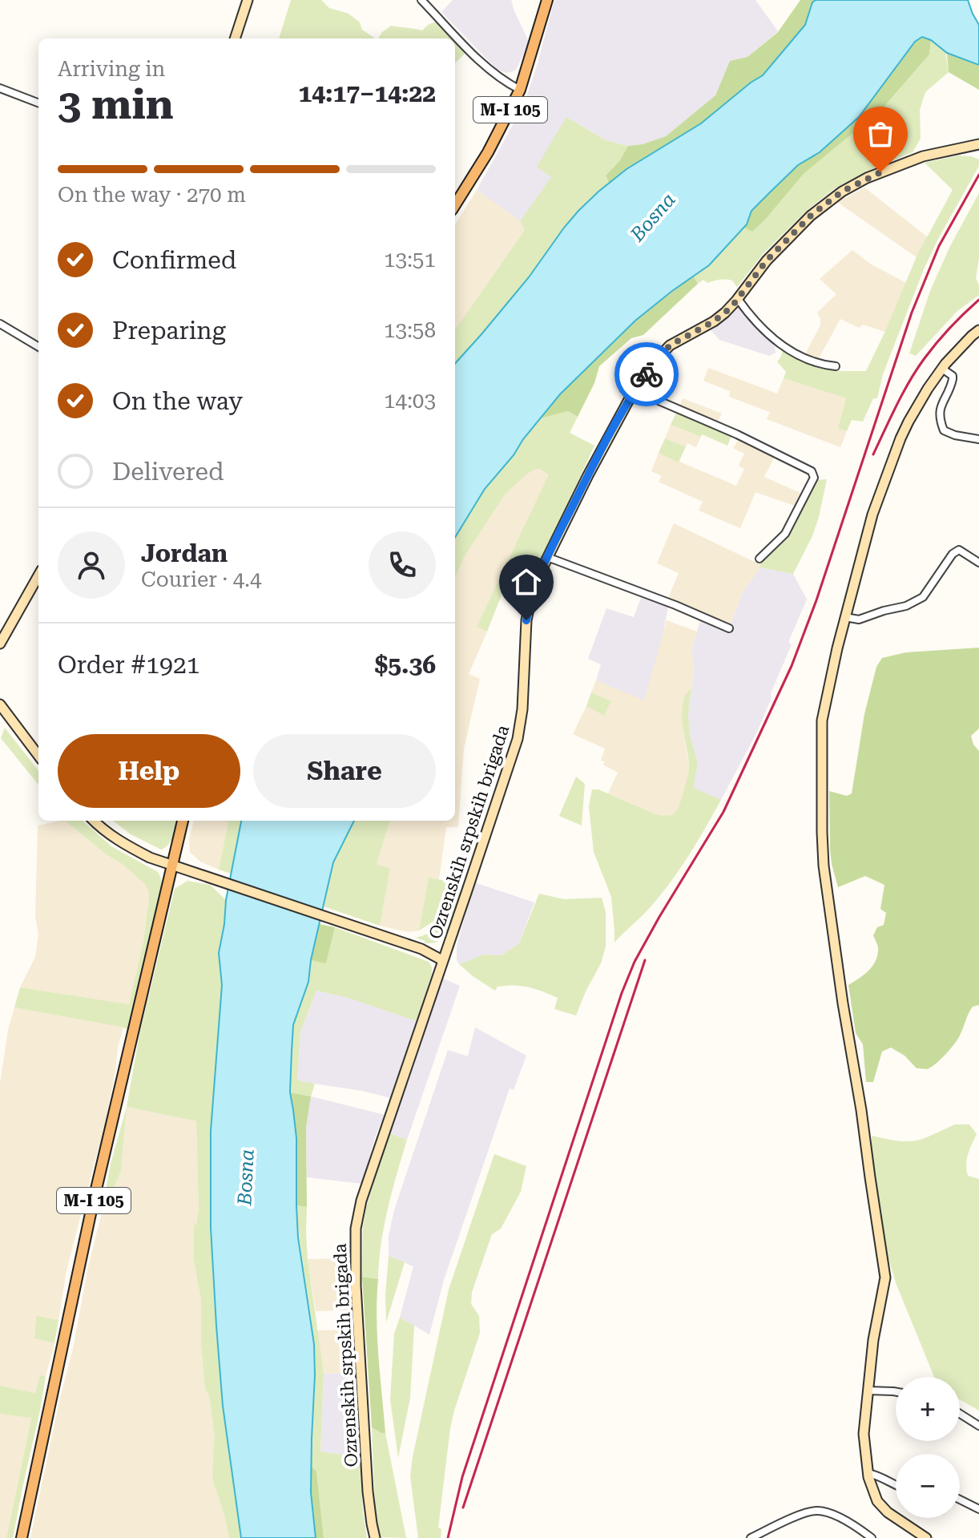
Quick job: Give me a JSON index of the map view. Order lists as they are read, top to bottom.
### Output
{
  "streets": {
    "main road": ["M-I 105"],
    "street": ["Ozrenskih srpskih brigada"]
  },
  "water": ["Bosna"],
  "page": {
    "heading": ["3 min", "Arriving in", "14:17–14:22"],
    "panel": [
      "Jordan",
      "Courier · 4.4",
      "Order #1921",
      "$5.36"
    ],
    "bar": "On the way · 270 m",
    "list": [
      ["Confirmed", "13:51"],
      ["Preparing", "13:58"],
      ["On the way", "14:03"],
      "Delivered"
    ],
    "buttons": ["Help", "Share"],
    "map_buttons": ["+", "−"]
  }
}
